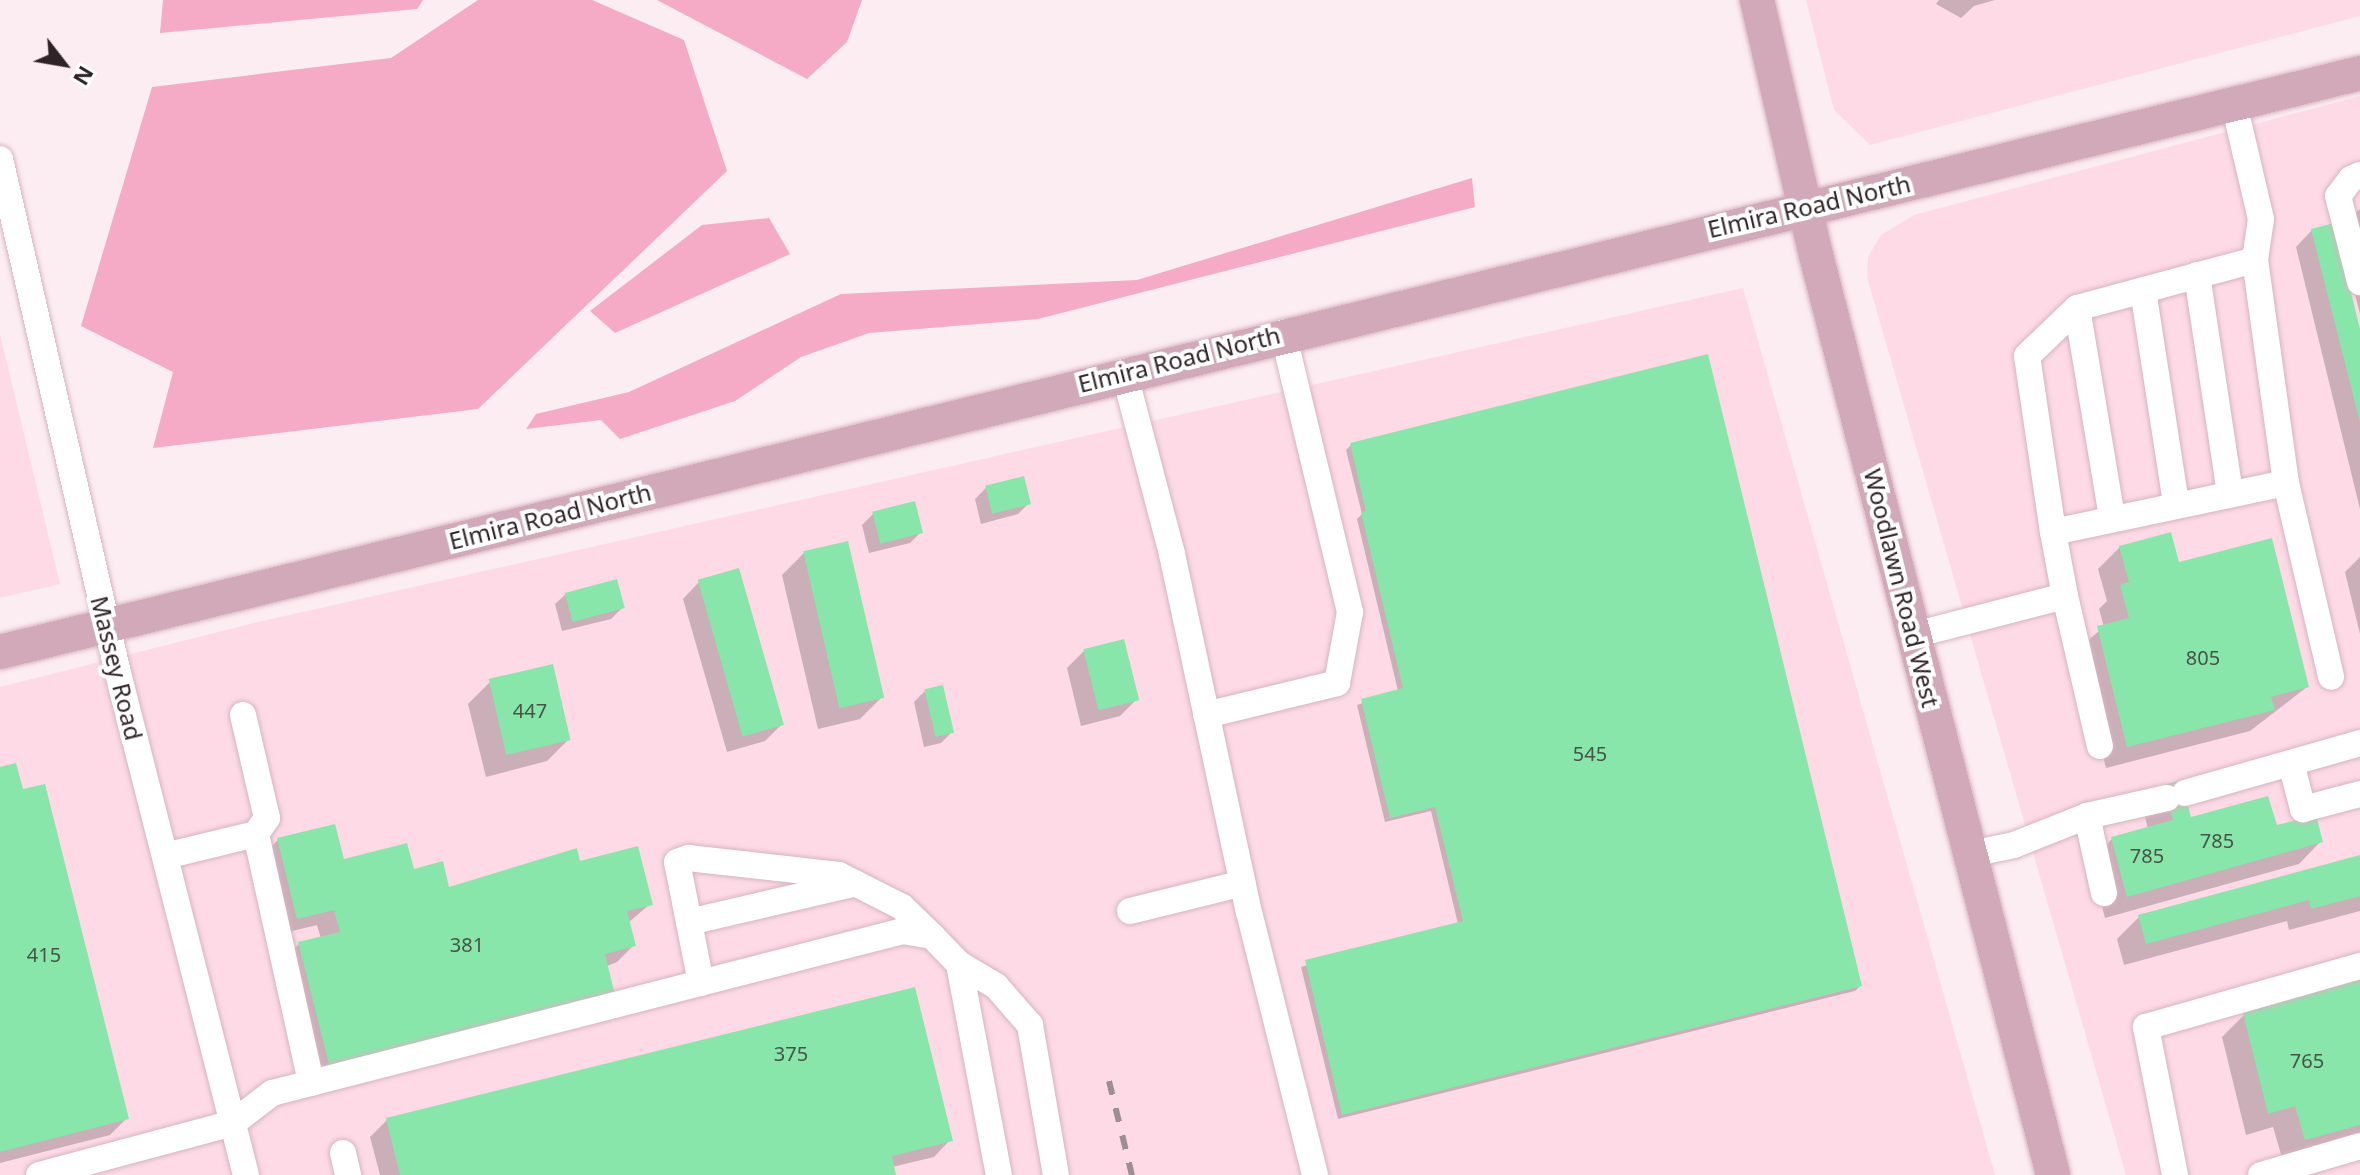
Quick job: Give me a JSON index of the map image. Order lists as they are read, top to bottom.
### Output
{
  "streets": {
    "main road": ["Elmira Road North", "Woodlawn Road West"],
    "street": ["Massey Road"]
  },
  "crossings": [
    ["Elmira Road North", "Woodlawn Road West"],
    ["Elmira Road North", "Massey Road"]
  ],
  "house_numbers": [
    "805",
    "447",
    "545",
    "785",
    "785",
    "381",
    "415",
    "375",
    "765"
  ],
  "north": "bottom right"
}
